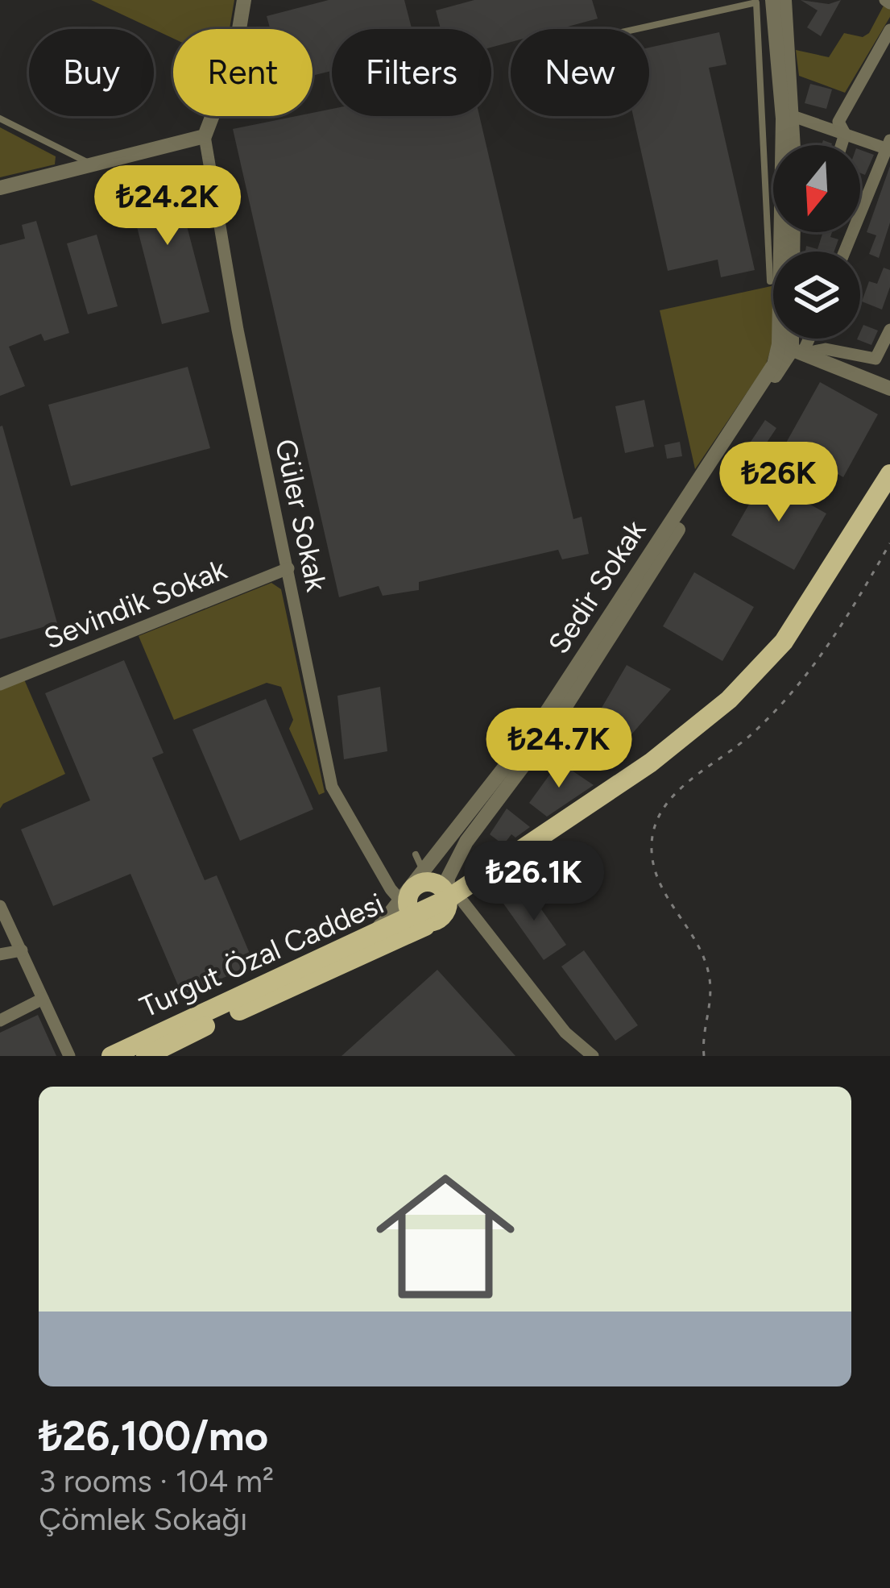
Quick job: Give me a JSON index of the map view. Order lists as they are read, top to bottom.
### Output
{
  "streets": {
    "main road": ["Turgut Özal Caddesi"],
    "street": ["Güler Sokak", "Sedir Sokak", "Sevindik Sokak"]
  },
  "crossings": [
    ["Güler Sokak", "Sedir Sokak"],
    ["Güler Sokak", "Sevindik Sokak"],
    ["Güler Sokak", "Turgut Özal Caddesi"],
    ["Sedir Sokak", "Turgut Özal Caddesi"]
  ],
  "north": "bottom",
  "page": {
    "chip": [
      "Buy",
      "Rent",
      "Filters",
      "New"
    ],
    "price": [
      "₺24.2K",
      "₺26K",
      "₺24.7K",
      "₺26.1K"
    ],
    "list": [
      {
        "name": "₺26,100/mo",
        "note": "3 rooms · 104 m² · Çömlek Sokağı"
      }
    ]
  }
}
